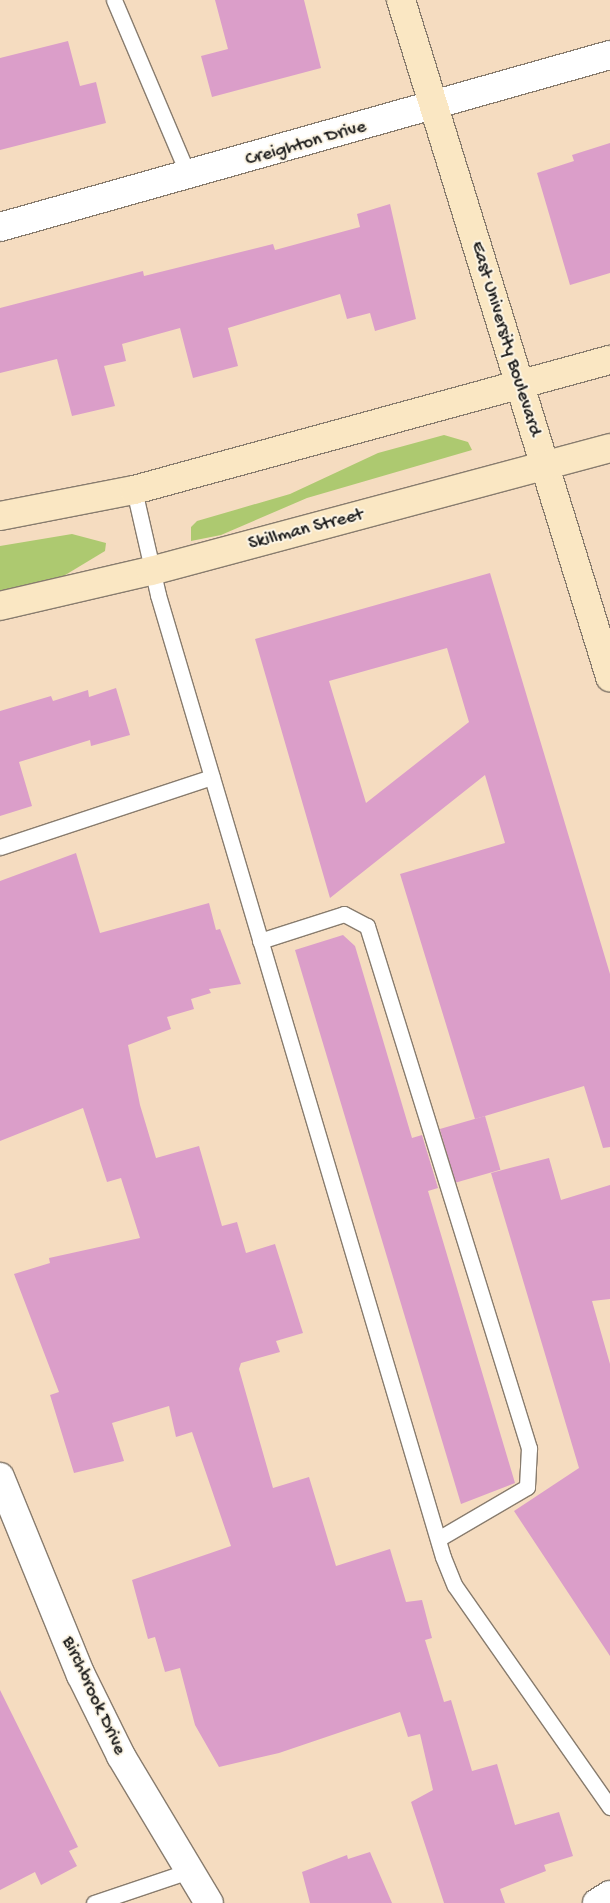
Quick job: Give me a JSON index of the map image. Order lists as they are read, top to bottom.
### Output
{
  "streets": {
    "main road": ["East University Boulevard", "Skillman Street"],
    "street": ["Creighton Drive", "Birchbrook Drive"]
  },
  "crossings": [
    ["Creighton Drive", "East University Boulevard"],
    ["East University Boulevard", "Skillman Street"]
  ]
}
